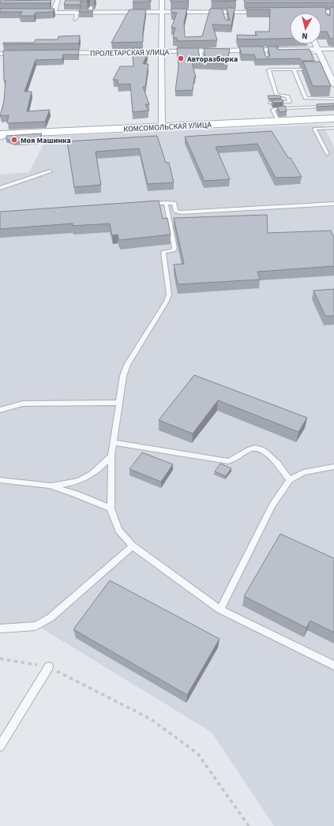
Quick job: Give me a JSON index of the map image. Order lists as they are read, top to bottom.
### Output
{
  "streets": {
    "main road": ["КОМСОМОЛЬСКАЯ УЛИЦА"],
    "street": ["ПРОЛЕТАРСКАЯ УЛИЦА"]
  },
  "places": ["Авторазборка", "Моя Машинка"],
  "north": "bottom"
}
